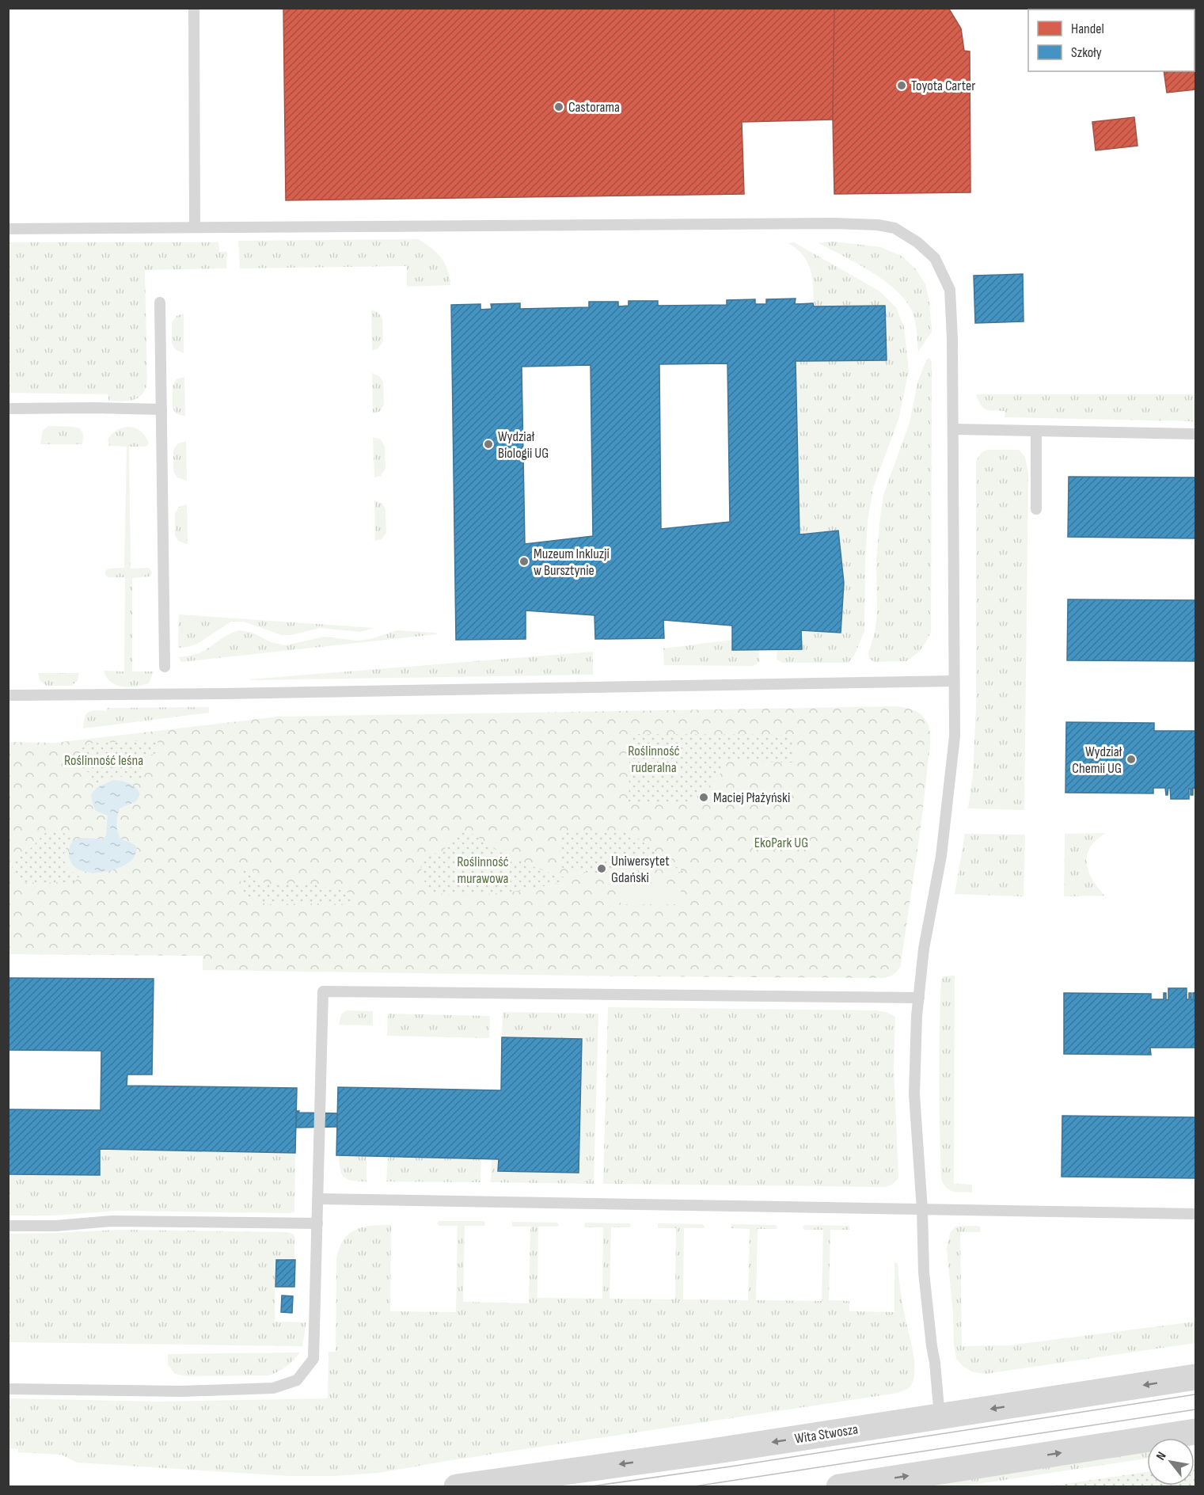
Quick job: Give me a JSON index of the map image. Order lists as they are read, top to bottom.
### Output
{
  "streets": {
    "street": ["Wita Stwosza"]
  },
  "parks": [
    "Roślinność ruderalna",
    "Roślinność leśna",
    "EkoPark UG",
    "Roślinność murawowa"
  ],
  "places": [
    "Toyota Carter",
    "Castorama",
    "Wydział Biologii UG",
    "Muzeum Inkluzji w Bursztynie",
    "Wydział Chemii UG",
    "Maciej Płażyński",
    "Uniwersytet Gdański"
  ],
  "legend": ["Handel", "Szkoły"],
  "north": "top left"
}
